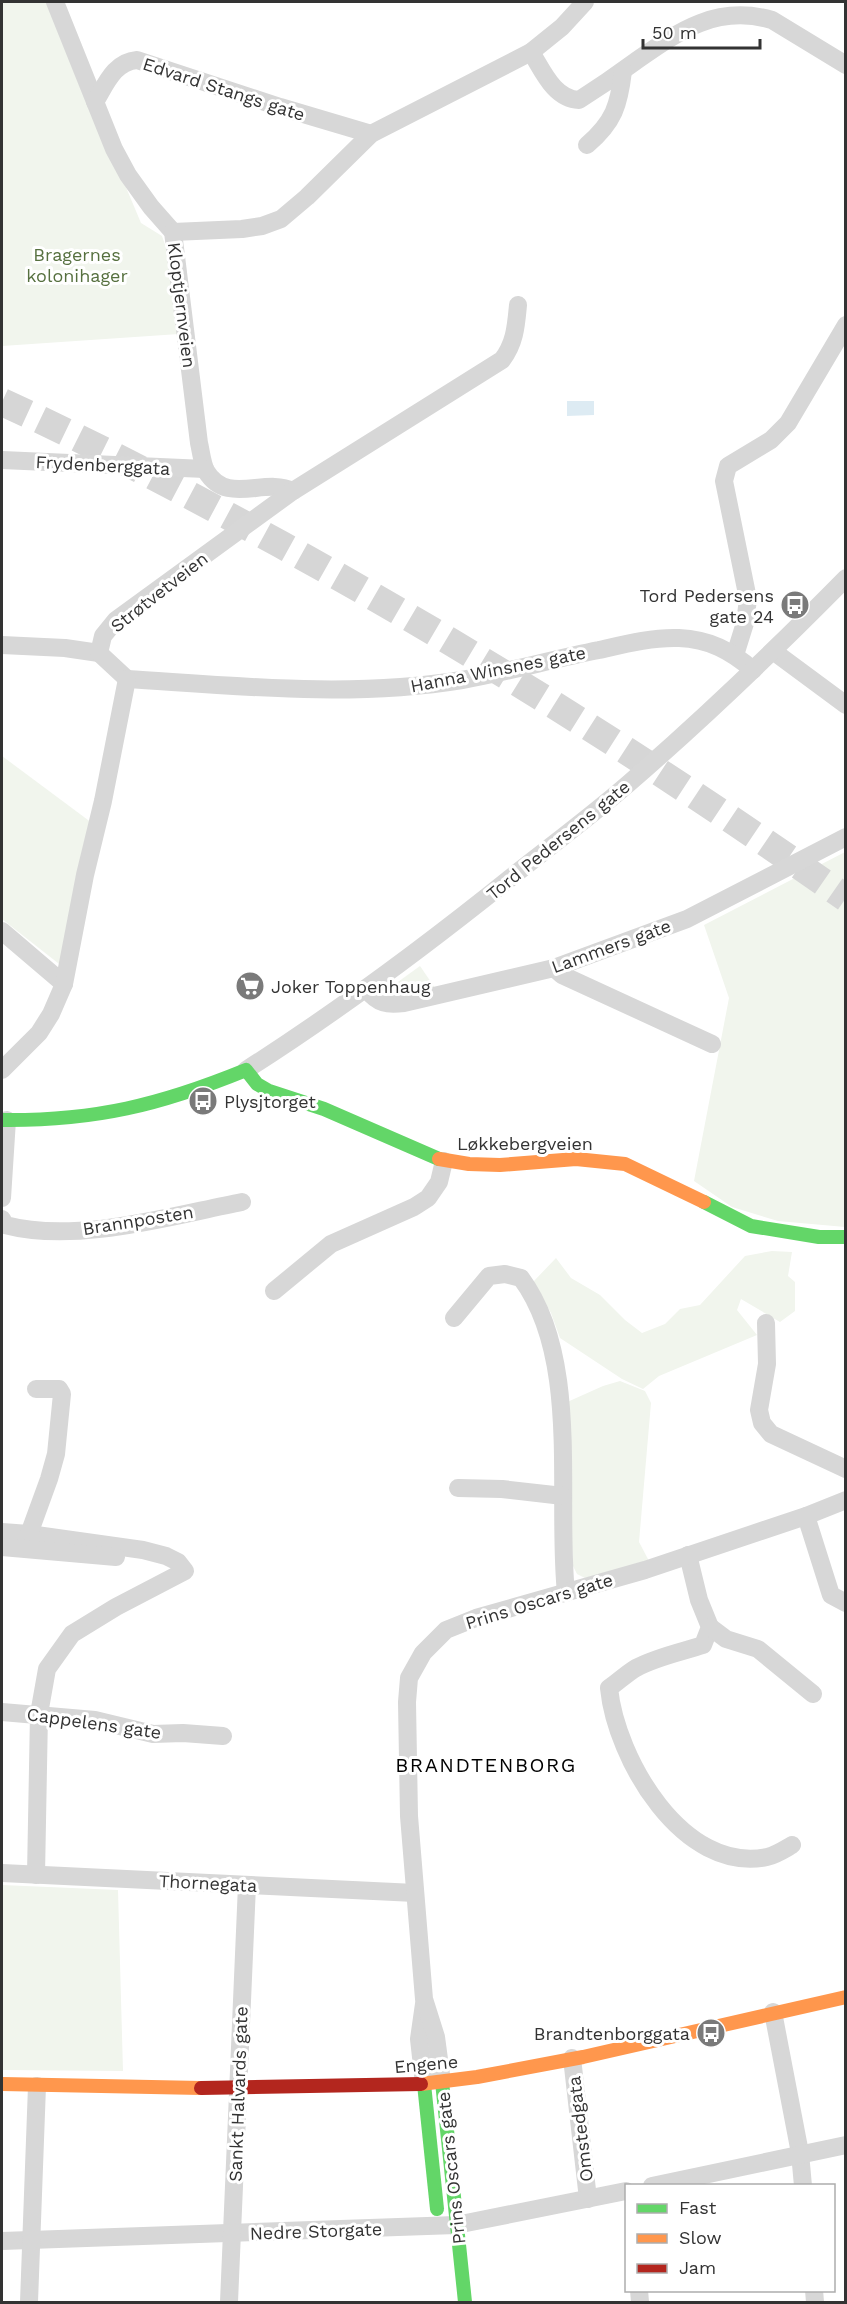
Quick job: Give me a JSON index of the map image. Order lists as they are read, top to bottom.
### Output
{
  "streets": {
    "main road": ["Løkkebergveien", "Prins Oscars gate", "Engene"],
    "street": [
      "Edvard Stangs gate",
      "Kloptjernveien",
      "Frydenberggata",
      "Strøtvetveien",
      "Hanna Winsnes gate",
      "Tord Pedersens gate",
      "Lammers gate",
      "Brannposten",
      "Cappelens gate",
      "Thornegata",
      "Sankt Halvards gate",
      "Omstedgata",
      "Nedre Storgate"
    ]
  },
  "crossings": [
    ["Edvard Stangs gate", "Kloptjernveien"],
    ["Kloptjernveien", "Frydenberggata"],
    ["Strøtvetveien", "Hanna Winsnes gate"],
    ["Hanna Winsnes gate", "Tord Pedersens gate"],
    ["Tord Pedersens gate", "Lammers gate"],
    ["Tord Pedersens gate", "Løkkebergveien"],
    ["Prins Oscars gate", "Thornegata"],
    ["Prins Oscars gate", "Engene"],
    ["Prins Oscars gate", "Nedre Storgate"],
    ["Thornegata", "Sankt Halvards gate"],
    ["Engene", "Sankt Halvards gate"],
    ["Engene", "Omstedgata"],
    ["Sankt Halvards gate", "Nedre Storgate"],
    ["Omstedgata", "Nedre Storgate"]
  ],
  "districts": ["BRANDTENBORG"],
  "parks": ["Bragernes kolonihager"],
  "places": {
    "bus stop": ["Tord Pedersens gate 24", "Plysjtorget", "Brandtenborggata"],
    "supermarket": ["Joker Toppenhaug"]
  },
  "legend": ["Fast", "Slow", "Jam"],
  "scale_bar": "50 m"
}
